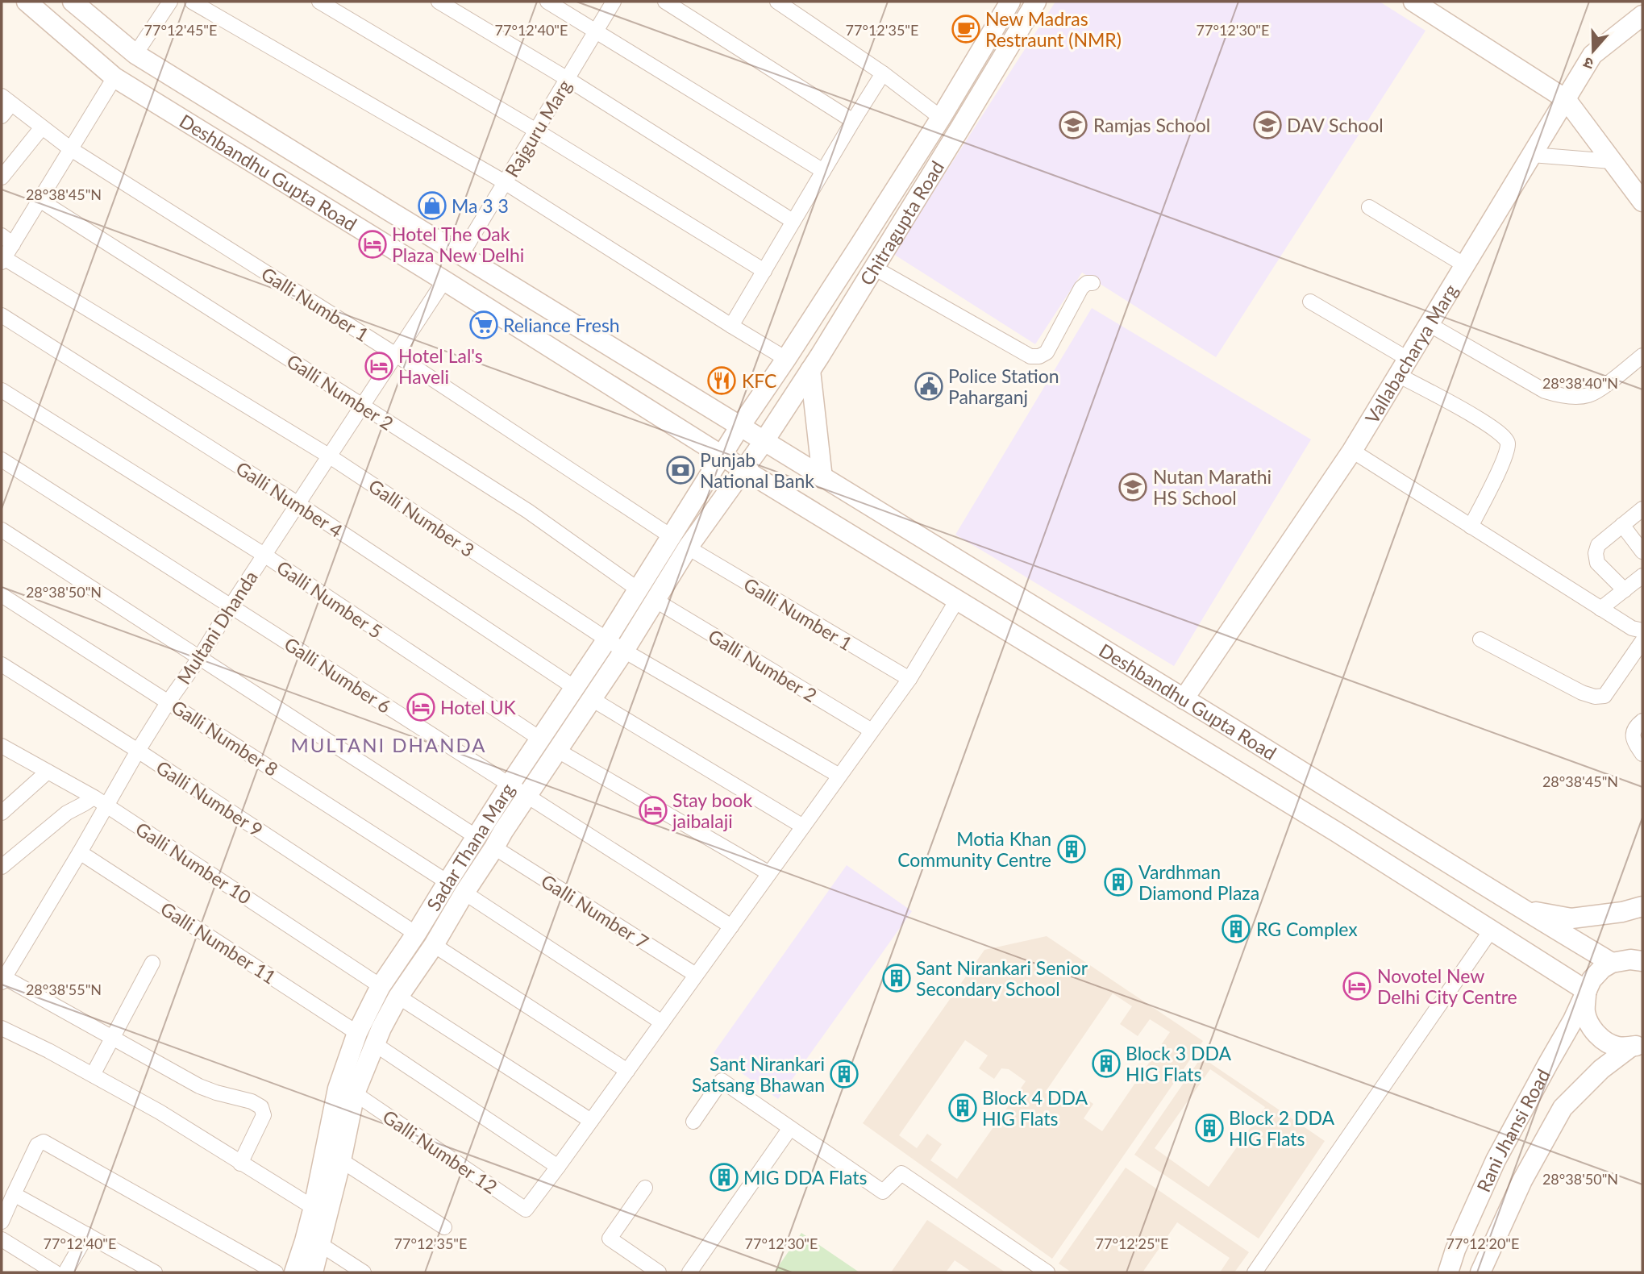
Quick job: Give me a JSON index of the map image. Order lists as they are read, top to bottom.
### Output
{
  "streets": {
    "main road": [
      "Deshbandhu Gupta Road",
      "Chitragupta Road",
      "Vallabacharya Marg",
      "Sadar Thana Marg",
      "Rani Jhansi Road"
    ],
    "street": [
      "Rajguru Marg",
      "Galli Number 1",
      "Galli Number 2",
      "Galli Number 4",
      "Galli Number 3",
      "Galli Number 5",
      "Multani Dhanda",
      "Galli Number 6",
      "Galli Number 8",
      "Galli Number 9",
      "Galli Number 10",
      "Galli Number 7",
      "Galli Number 11",
      "Galli Number 12"
    ]
  },
  "crossings": [
    ["Rajguru Marg", "Deshbandhu Gupta Road"],
    ["Deshbandhu Gupta Road", "Chitragupta Road"],
    ["Deshbandhu Gupta Road", "Vallabacharya Marg"],
    ["Deshbandhu Gupta Road", "Multani Dhanda"],
    ["Deshbandhu Gupta Road", "Sadar Thana Marg"],
    ["Deshbandhu Gupta Road", "Rani Jhansi Road"],
    ["Chitragupta Road", "Sadar Thana Marg"],
    ["Galli Number 1", "Multani Dhanda"],
    ["Galli Number 1", "Sadar Thana Marg"],
    ["Galli Number 2", "Multani Dhanda"],
    ["Galli Number 2", "Sadar Thana Marg"],
    ["Galli Number 4", "Multani Dhanda"],
    ["Galli Number 4", "Sadar Thana Marg"],
    ["Galli Number 3", "Multani Dhanda"],
    ["Galli Number 3", "Sadar Thana Marg"],
    ["Galli Number 5", "Multani Dhanda"],
    ["Galli Number 5", "Sadar Thana Marg"],
    ["Multani Dhanda", "Galli Number 6"],
    ["Multani Dhanda", "Galli Number 8"],
    ["Multani Dhanda", "Galli Number 9"],
    ["Multani Dhanda", "Galli Number 10"],
    ["Multani Dhanda", "Galli Number 11"],
    ["Galli Number 6", "Sadar Thana Marg"],
    ["Galli Number 8", "Sadar Thana Marg"],
    ["Galli Number 9", "Sadar Thana Marg"],
    ["Sadar Thana Marg", "Galli Number 10"],
    ["Sadar Thana Marg", "Galli Number 7"],
    ["Sadar Thana Marg", "Galli Number 11"],
    ["Sadar Thana Marg", "Galli Number 12"]
  ],
  "districts": ["MULTANI DHANDA"],
  "places": {
    "cafe": ["New Madras Restraunt (NMR)"],
    "school or university": ["Ramjas School", "DAV School", "Nutan Marathi HS School"],
    "shop": ["Ma 3 3"],
    "hotel": [
      "Hotel The Oak Plaza New Delhi",
      "Hotel Lal's Haveli",
      "Hotel UK",
      "Stay book jaibalaji",
      "Novotel New Delhi City Centre"
    ],
    "supermarket": ["Reliance Fresh"],
    "restaurant": ["KFC"],
    "public building": ["Police Station Paharganj"],
    "bank": ["Punjab National Bank"],
    "building": [
      "Motia Khan Community Centre",
      "Vardhman Diamond Plaza",
      "RG Complex",
      "Sant Nirankari Senior Secondary School",
      "Block 3 DDA HIG Flats",
      "Sant Nirankari Satsang Bhawan",
      "Block 4 DDA HIG Flats",
      "Block 2 DDA HIG Flats",
      "MIG DDA Flats"
    ]
  },
  "north": "bottom",
  "coordinates": [
    "77°12'45\"E",
    "77°12'40\"E",
    "77°12'35\"E",
    "77°12'30\"E",
    "28°38'45\"N",
    "28°38'40\"N",
    "28°38'50\"N",
    "28°38'55\"N",
    "77°12'25\"E",
    "77°12'20\"E"
  ]
}
